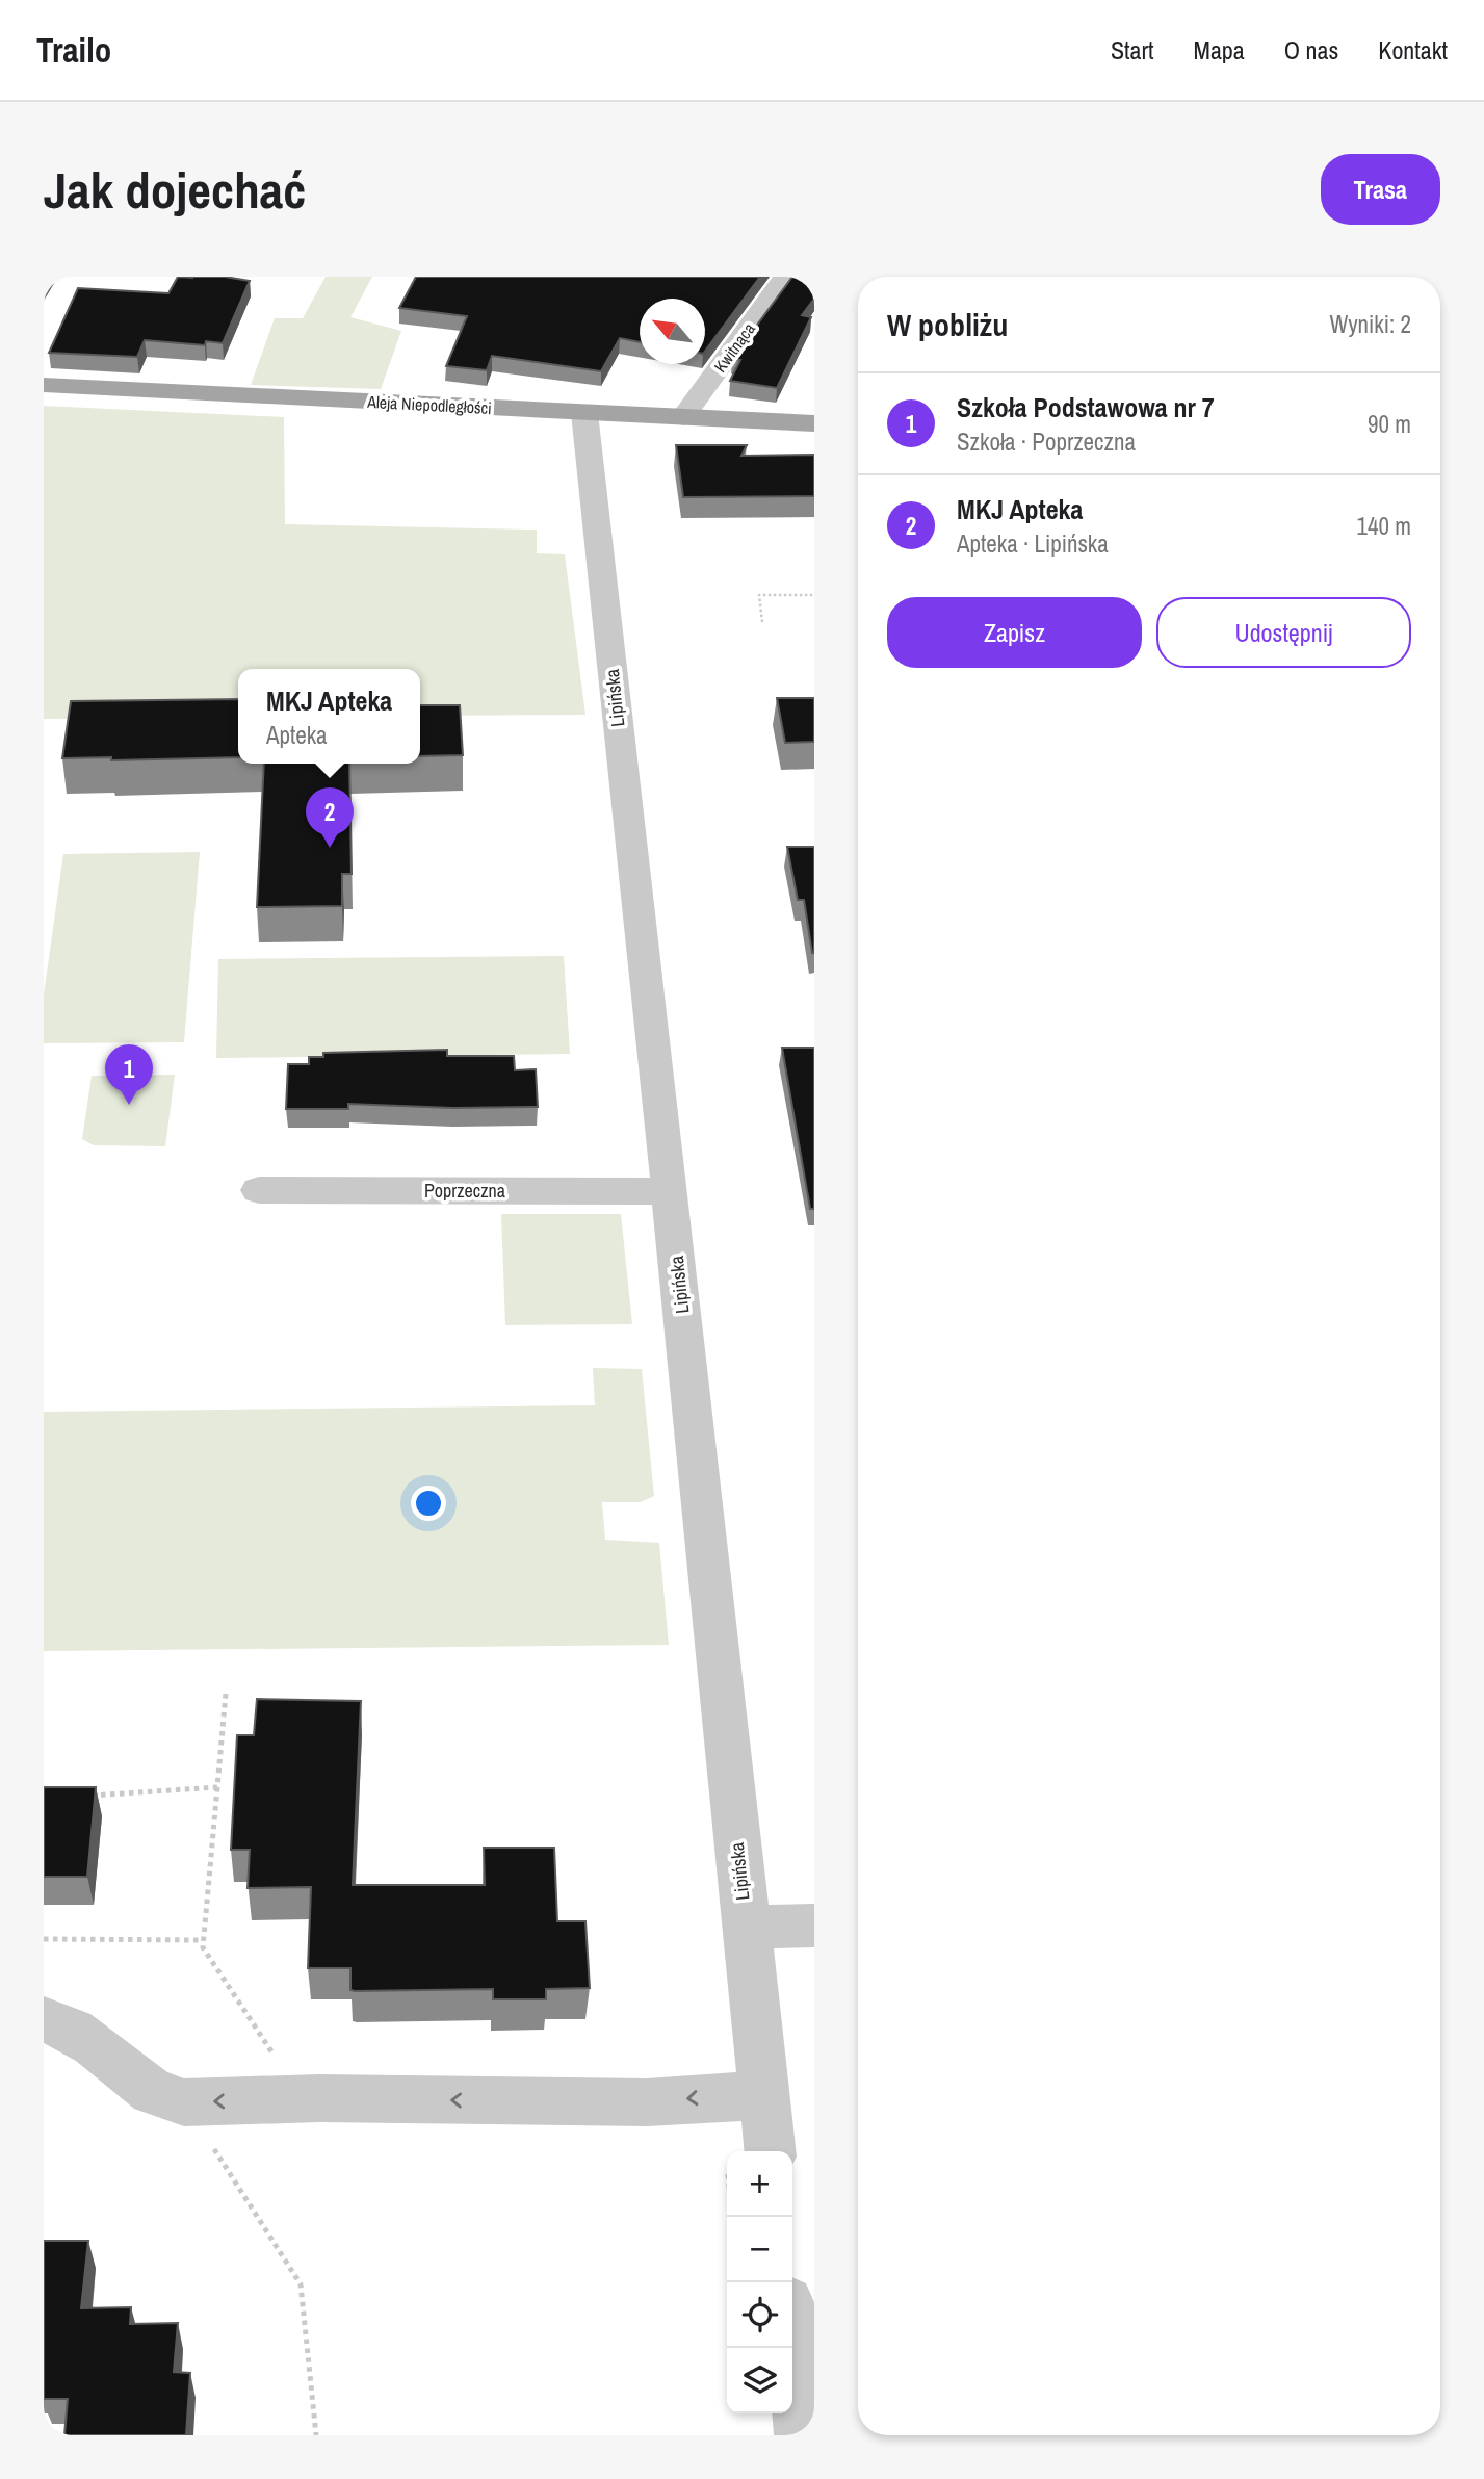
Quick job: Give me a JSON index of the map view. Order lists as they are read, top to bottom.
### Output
{
  "streets": {
    "main road": ["Aleja Niepodległości"],
    "street": ["Kwitnąca", "Lipińska", "Poprzeczna"]
  },
  "crossings": [
    ["Kwitnąca", "Aleja Niepodległości"],
    ["Aleja Niepodległości", "Lipińska"],
    ["Lipińska", "Poprzeczna"]
  ],
  "north": "top left",
  "page": {
    "header": "Trailo",
    "nav": [
      "Start",
      "Mapa",
      "O nas",
      "Kontakt"
    ],
    "buttons": [
      "Trasa",
      ["Zapisz", "Udostępnij"]
    ],
    "title": "Jak dojechać",
    "heading": ["W pobliżu", "Wyniki: 2"],
    "list": [
      {
        "mark": "1",
        "name": "Szkoła Podstawowa nr 7",
        "note": "Szkoła · Poprzeczna",
        "value": "90 m"
      },
      {
        "mark": "2",
        "name": "MKJ Apteka",
        "note": "Apteka · Lipińska",
        "value": "140 m"
      }
    ],
    "popup": ["MKJ Apteka", "Apteka"],
    "pins": ["2", "1"],
    "map_buttons": ["+", "−"]
  }
}
